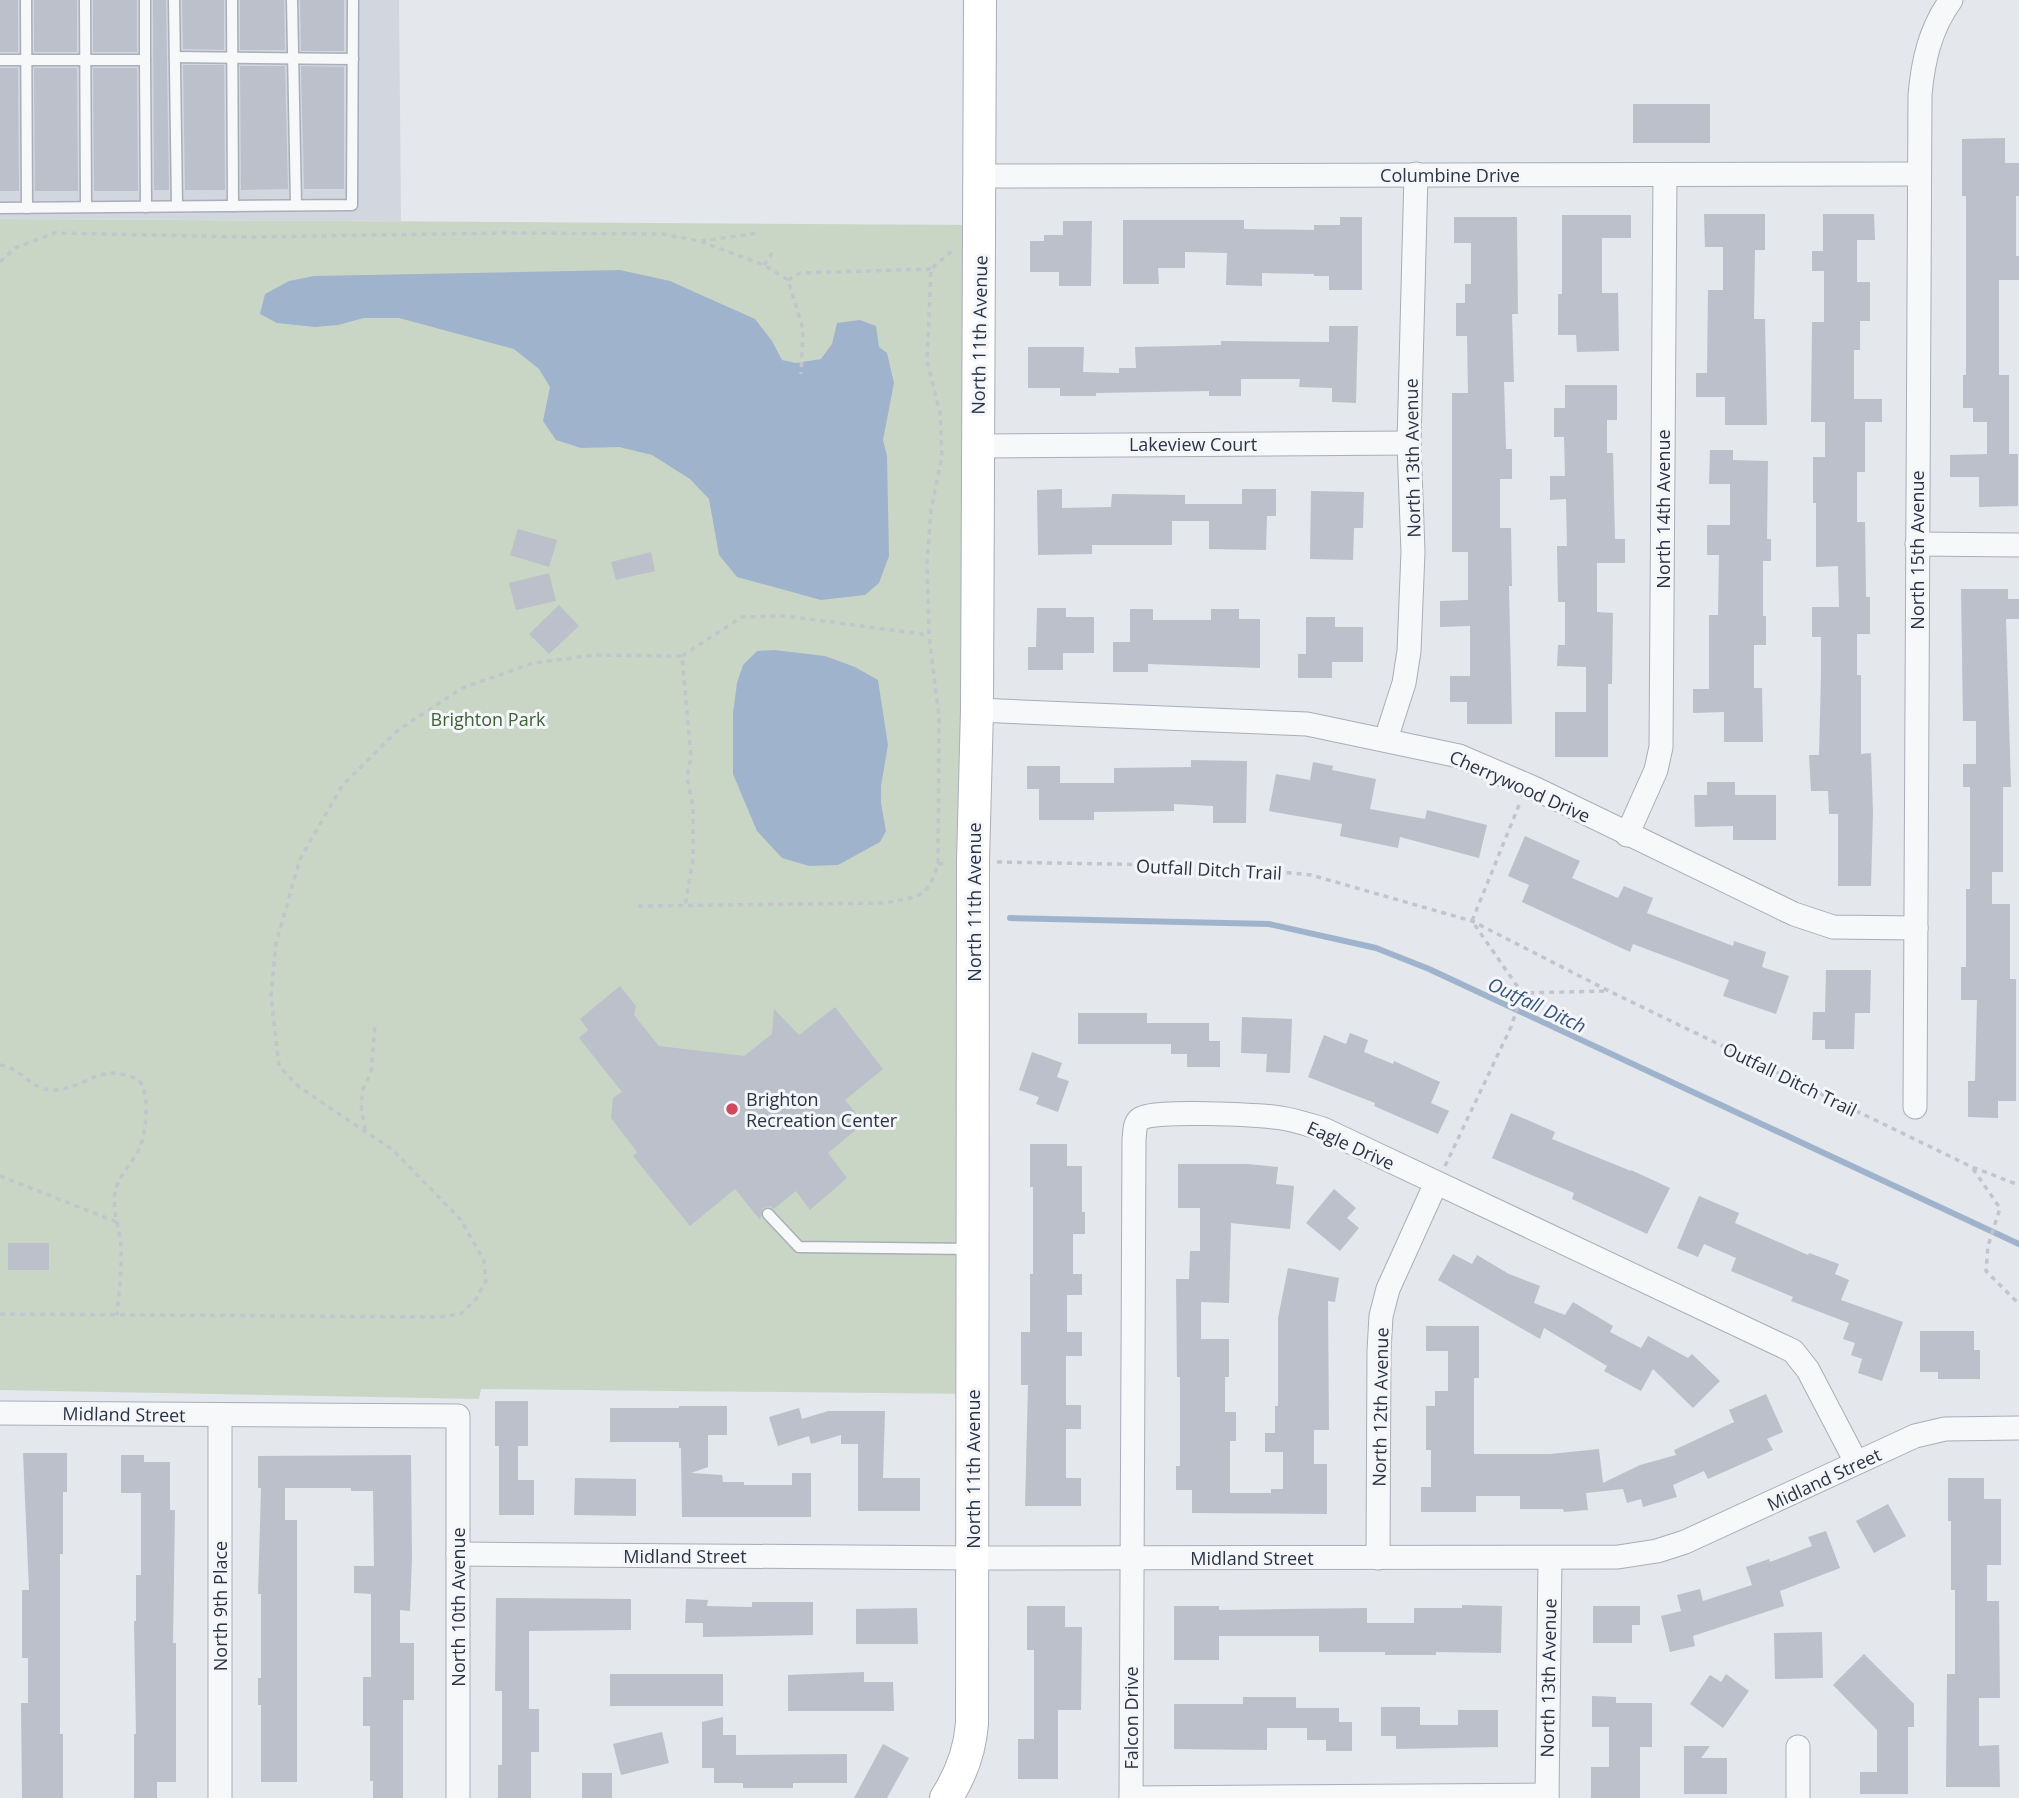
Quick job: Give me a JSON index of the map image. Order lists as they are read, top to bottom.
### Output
{
  "streets": {
    "street": [
      "Columbine Drive",
      "North 11th Avenue",
      "Lakeview Court",
      "North 13th Avenue",
      "North 14th Avenue",
      "North 15th Avenue",
      "Cherrywood Drive",
      "Eagle Drive",
      "North 12th Avenue",
      "Midland Street",
      "North 9th Place",
      "North 10th Avenue",
      "Falcon Drive"
    ],
    "path": ["Outfall Ditch Trail"]
  },
  "crossings": [
    ["Columbine Drive", "North 11th Avenue"],
    ["Columbine Drive", "North 13th Avenue"],
    ["Columbine Drive", "North 14th Avenue"],
    ["Columbine Drive", "North 15th Avenue"],
    ["North 11th Avenue", "Lakeview Court"],
    ["North 11th Avenue", "Cherrywood Drive"],
    ["North 11th Avenue", "Outfall Ditch Trail"],
    ["North 11th Avenue", "Midland Street"],
    ["Lakeview Court", "North 13th Avenue"],
    ["North 13th Avenue", "Cherrywood Drive"],
    ["North 13th Avenue", "Midland Street"],
    ["North 13th Avenue", "Falcon Drive"],
    ["North 14th Avenue", "Cherrywood Drive"],
    ["North 15th Avenue", "Cherrywood Drive"],
    ["Eagle Drive", "North 12th Avenue"],
    ["Eagle Drive", "Midland Street"],
    ["Eagle Drive", "Falcon Drive"],
    ["North 12th Avenue", "Midland Street"],
    ["Midland Street", "North 9th Place"],
    ["Midland Street", "North 10th Avenue"],
    ["Midland Street", "Falcon Drive"]
  ],
  "water": ["Outfall Ditch"],
  "parks": ["Brighton Park"],
  "places": ["Brighton Recreation Center"]
}
